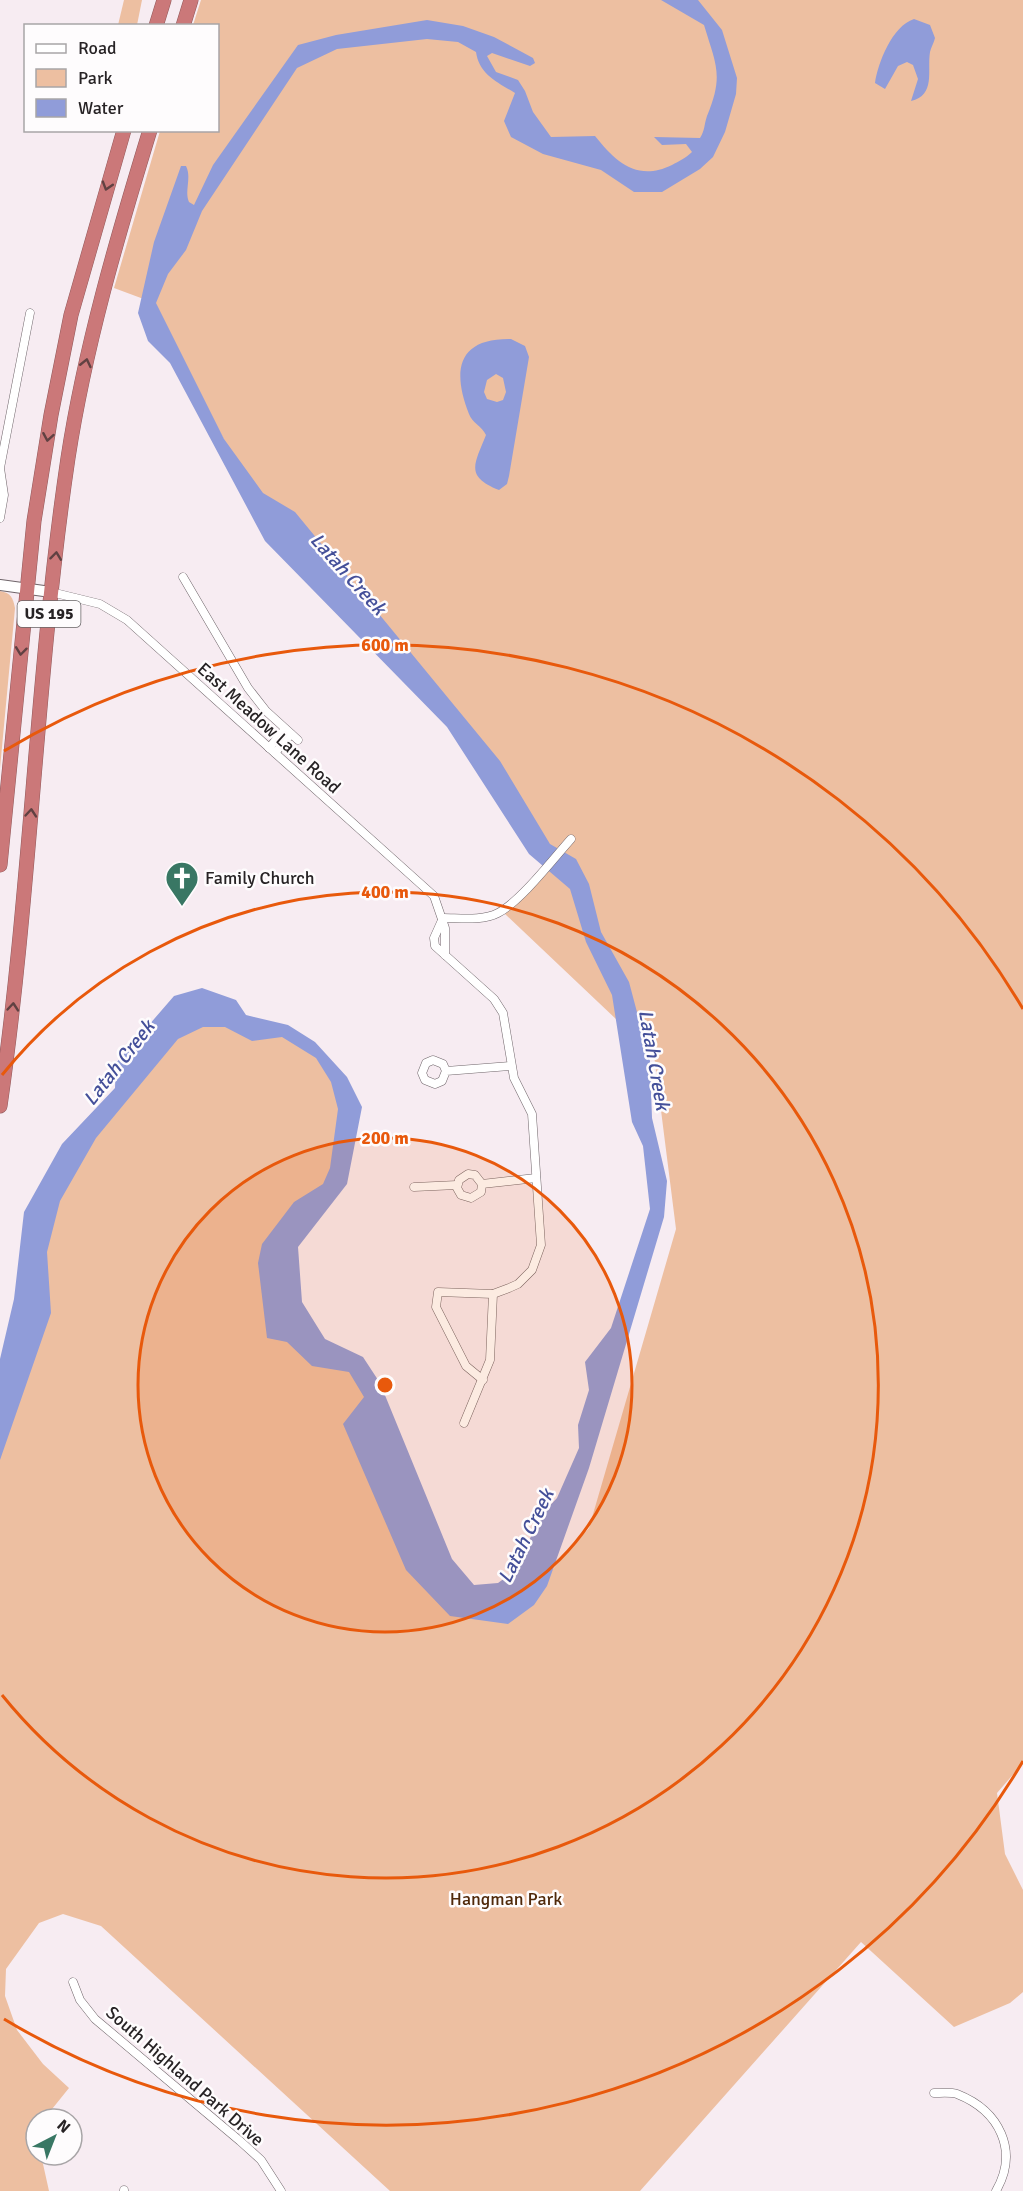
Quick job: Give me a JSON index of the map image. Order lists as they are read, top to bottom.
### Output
{
  "streets": {
    "highway": ["US 195"],
    "street": ["East Meadow Lane Road", "South Highland Park Drive"]
  },
  "crossings": [
    ["US 195", "East Meadow Lane Road"]
  ],
  "water": ["Latah Creek"],
  "parks": ["Hangman Park"],
  "places": {
    "church": ["Family Church"]
  },
  "legend": ["Road", "Park", "Water"],
  "north": "top right",
  "rings": ["600 m", "400 m", "200 m"]
}
